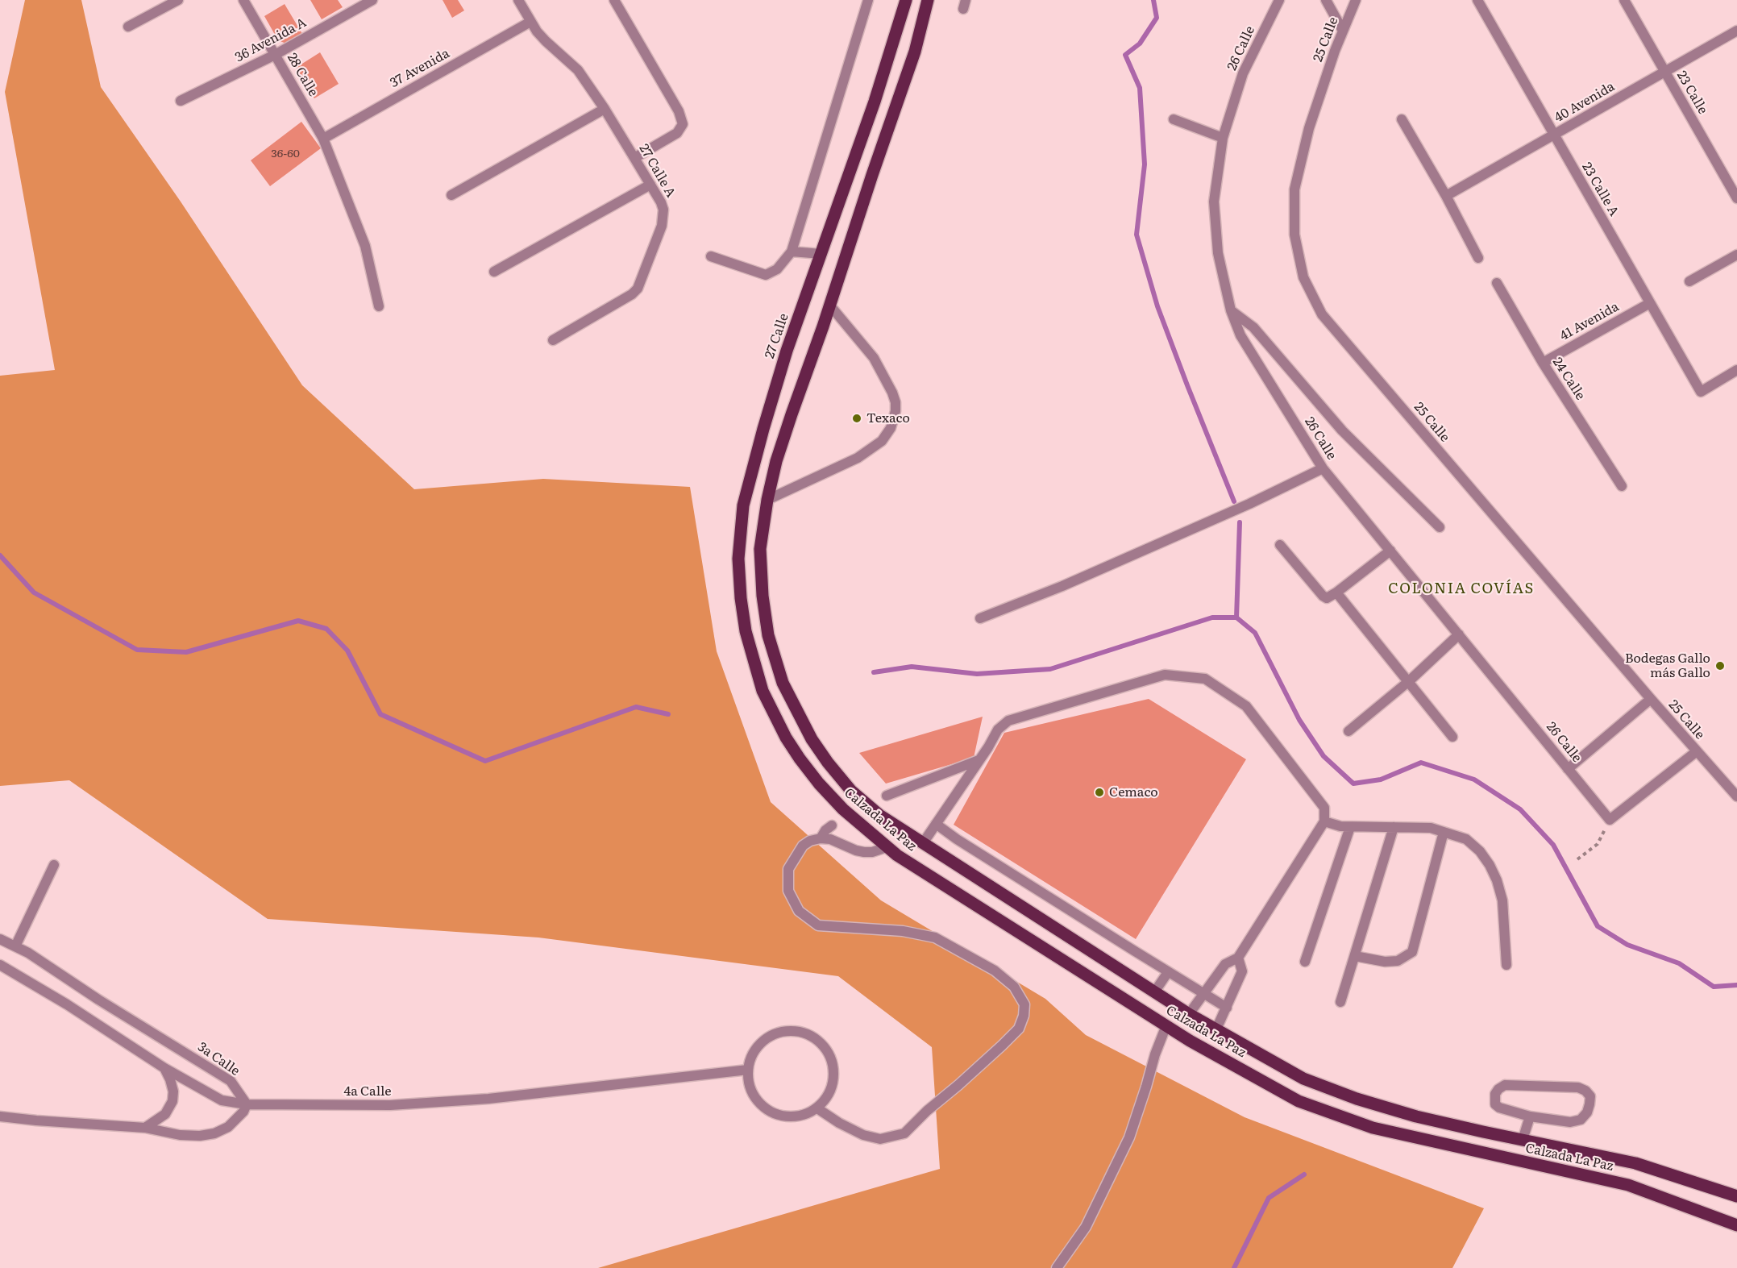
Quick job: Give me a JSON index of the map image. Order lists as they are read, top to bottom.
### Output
{
  "streets": {
    "main road": ["27 Calle", "Calzada La Paz"],
    "street": [
      "25 Calle",
      "36 Avenida A",
      "26 Calle",
      "37 Avenida",
      "28 Calle",
      "23 Calle",
      "40 Avenida",
      "27 Calle A",
      "23 Calle A",
      "41 Avenida",
      "24 Calle",
      "3a Calle",
      "4a Calle"
    ]
  },
  "crossings": [
    ["36 Avenida A", "28 Calle"],
    ["37 Avenida", "28 Calle"],
    ["37 Avenida", "27 Calle A"],
    ["23 Calle", "40 Avenida"],
    ["40 Avenida", "23 Calle A"],
    ["23 Calle A", "41 Avenida"],
    ["41 Avenida", "24 Calle"],
    ["27 Calle", "Calzada La Paz"],
    ["3a Calle", "4a Calle"]
  ],
  "districts": ["COLONIA COVÍAS"],
  "places": ["Texaco", "Bodegas Gallo más Gallo", "Cemaco"],
  "house_numbers": ["36-60"]
}
